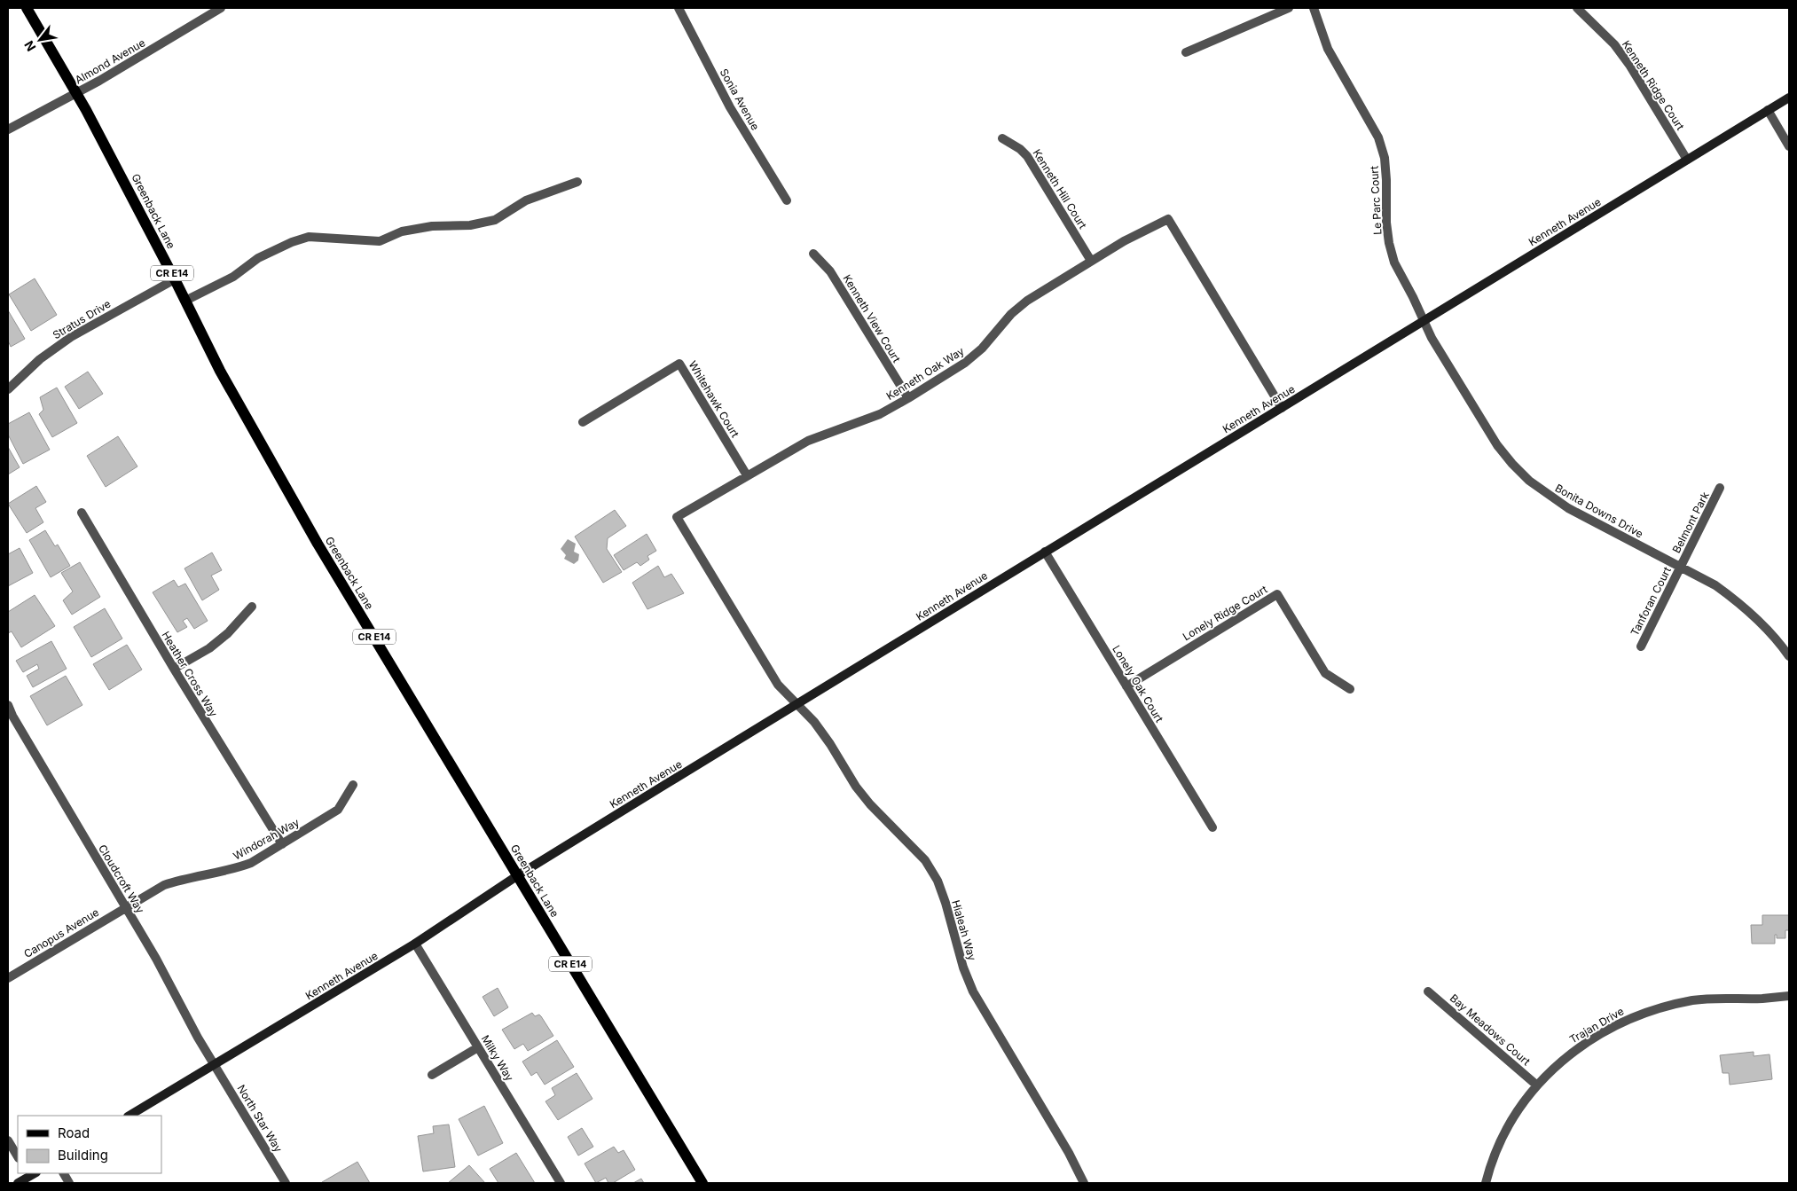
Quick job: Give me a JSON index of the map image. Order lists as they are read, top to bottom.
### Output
{
  "streets": {
    "main road": ["Greenback Lane", "Kenneth Avenue", "CR E14"],
    "street": [
      "Almond Avenue",
      "Kenneth Ridge Court",
      "Sonia Avenue",
      "Kenneth Hill Court",
      "Le Parc Court",
      "Kenneth View Court",
      "Stratus Drive",
      "Kenneth Oak Way",
      "Whitehawk Court",
      "Bonita Downs Drive",
      "Belmont Park",
      "Tanforan Court",
      "Lonely Ridge Court",
      "Heather Cross Way",
      "Lonely Oak Court",
      "Windorah Way",
      "Cloudcroft Way",
      "Hialeah Way",
      "Canopus Avenue",
      "Trajan Drive",
      "Bay Meadows Court",
      "Milky Way",
      "North Star Way"
    ]
  },
  "crossings": [
    ["Almond Avenue", "Greenback Lane"],
    ["Kenneth Ridge Court", "Kenneth Avenue"],
    ["Kenneth Hill Court", "Kenneth Oak Way"],
    ["Le Parc Court", "Kenneth Avenue"],
    ["Le Parc Court", "Bonita Downs Drive"],
    ["Greenback Lane", "Kenneth Avenue"],
    ["Greenback Lane", "Stratus Drive"],
    ["Kenneth Avenue", "Kenneth Oak Way"],
    ["Kenneth Avenue", "Bonita Downs Drive"],
    ["Kenneth Avenue", "Lonely Oak Court"],
    ["Kenneth Avenue", "Cloudcroft Way"],
    ["Kenneth Avenue", "Hialeah Way"],
    ["Kenneth Avenue", "Milky Way"],
    ["Kenneth Avenue", "North Star Way"],
    ["Kenneth View Court", "Kenneth Oak Way"],
    ["Kenneth Oak Way", "Whitehawk Court"],
    ["Kenneth Oak Way", "Hialeah Way"],
    ["Bonita Downs Drive", "Belmont Park"],
    ["Bonita Downs Drive", "Tanforan Court"],
    ["Belmont Park", "Tanforan Court"],
    ["Lonely Ridge Court", "Lonely Oak Court"],
    ["Heather Cross Way", "Windorah Way"],
    ["Windorah Way", "Cloudcroft Way"],
    ["Windorah Way", "Canopus Avenue"],
    ["Cloudcroft Way", "Canopus Avenue"],
    ["Cloudcroft Way", "North Star Way"],
    ["Trajan Drive", "Bay Meadows Court"]
  ],
  "legend": ["Road", "Building"],
  "north": "bottom left"
}
